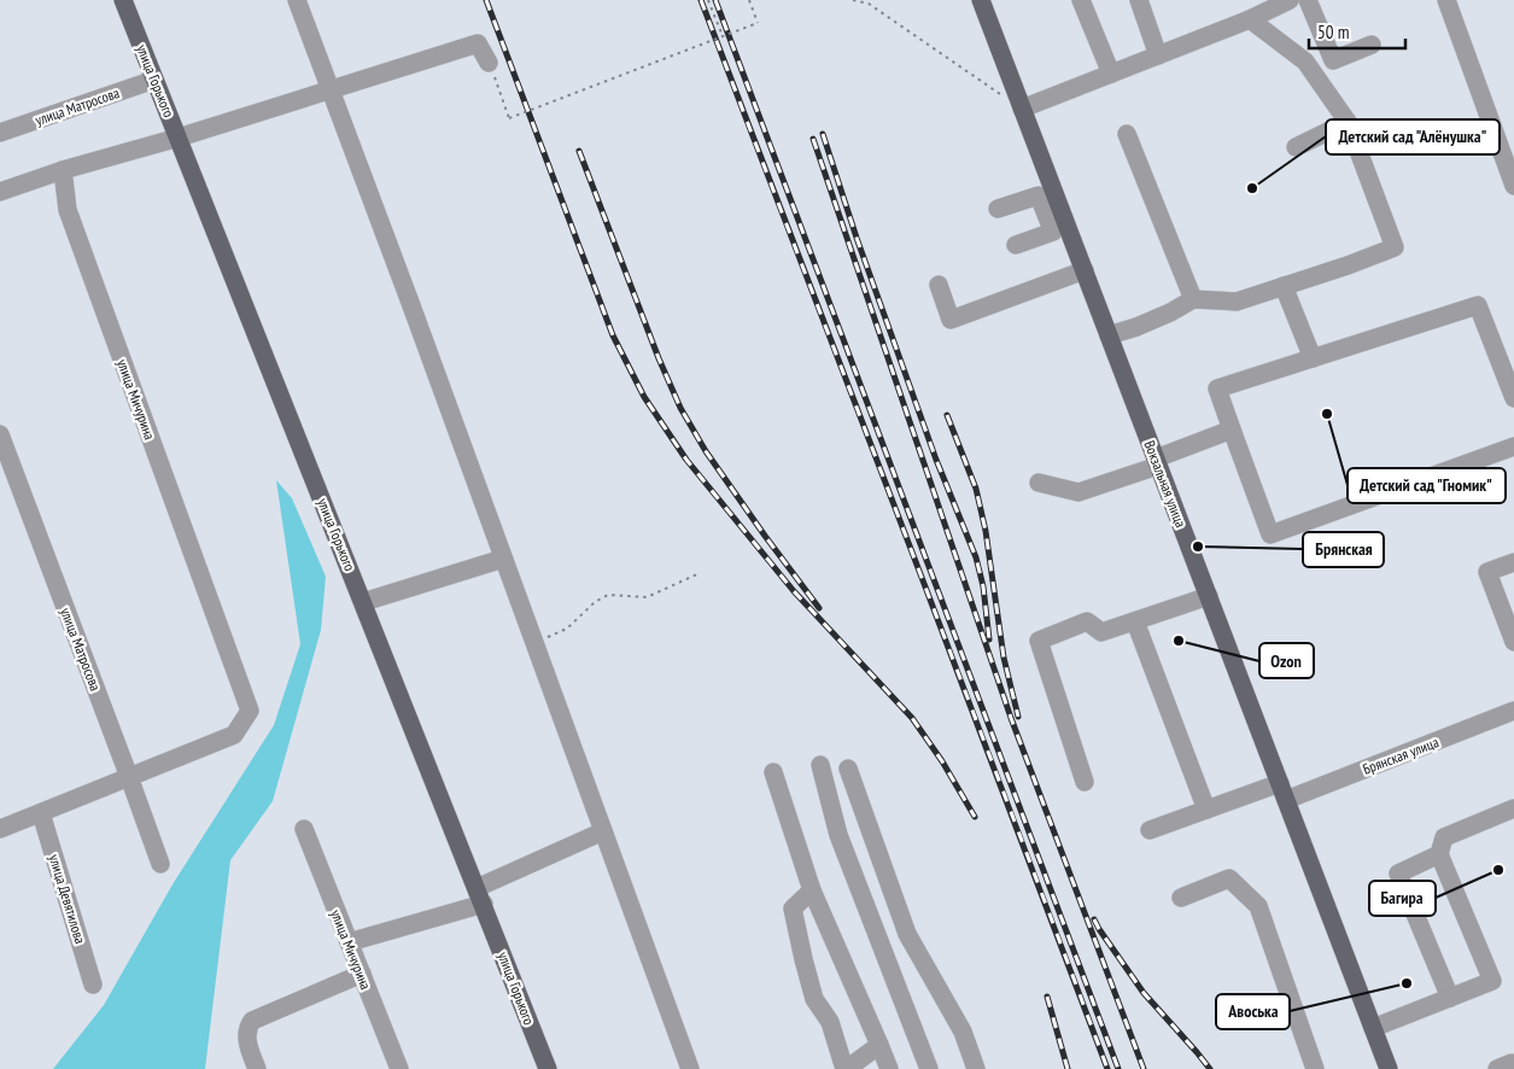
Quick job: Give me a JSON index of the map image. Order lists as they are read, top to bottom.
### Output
{
  "streets": {
    "main road": ["улица Горького", "Вокзальная улица"],
    "street": [
      "улица Матросова",
      "улица Мичурина",
      "Брянская улица",
      "улица Девятилова"
    ]
  },
  "crossings": [
    ["улица Горького", "улица Матросова"],
    ["улица Матросова", "улица Мичурина"],
    ["Вокзальная улица", "Брянская улица"]
  ],
  "places": [
    "Детский сад \"Алёнушка\"",
    "Детский сад \"Гномик\"",
    "Брянская",
    "Ozon",
    "Багира",
    "Авоська"
  ],
  "scale_bar": "50 m"
}
